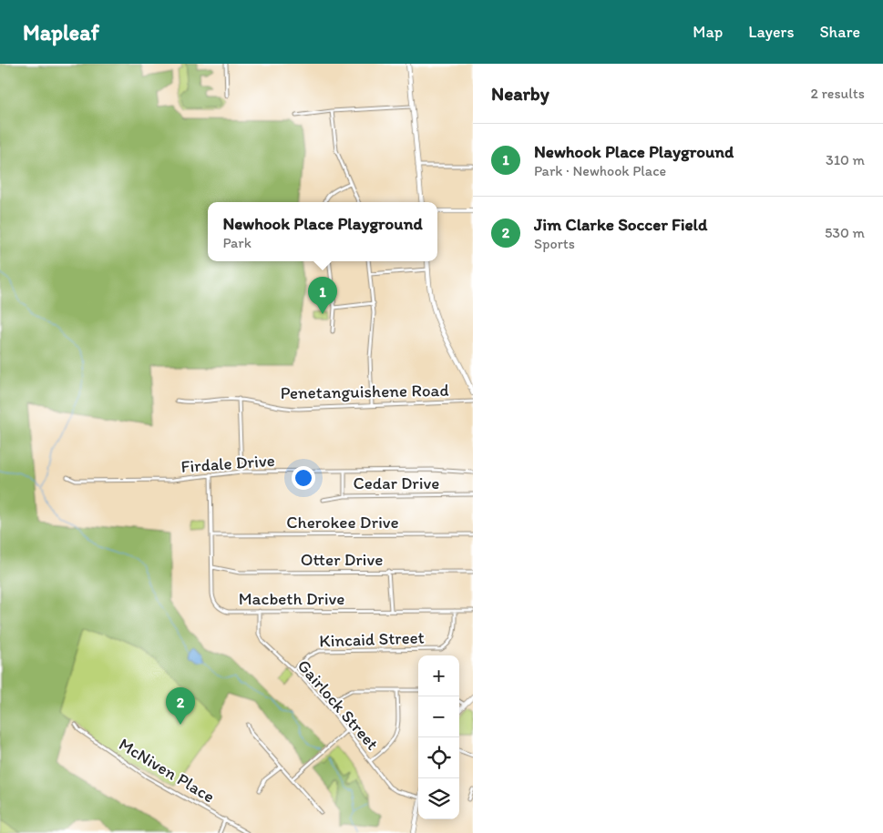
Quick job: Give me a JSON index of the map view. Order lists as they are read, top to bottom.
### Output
{
  "streets": {
    "street": [
      "Penetanguishene Road",
      "Firdale Drive",
      "Cedar Drive",
      "Cherokee Drive",
      "Otter Drive",
      "Macbeth Drive",
      "Kincaid Street",
      "Gairlock Street",
      "McNiven Place"
    ]
  },
  "crossings": [
    ["Firdale Drive", "Cedar Drive"],
    ["Firdale Drive", "Macbeth Drive"],
    ["Cherokee Drive", "Macbeth Drive"],
    ["Otter Drive", "Macbeth Drive"],
    ["Macbeth Drive", "Kincaid Street"],
    ["Macbeth Drive", "Gairlock Street"],
    ["Kincaid Street", "Gairlock Street"]
  ],
  "page": {
    "header": "Mapleaf",
    "nav": ["Map", "Layers", "Share"],
    "heading": ["Nearby", "2 results"],
    "list": [
      {
        "mark": "1",
        "name": "Newhook Place Playground",
        "note": "Park · Newhook Place",
        "value": "310 m"
      },
      {
        "mark": "2",
        "name": "Jim Clarke Soccer Field",
        "note": "Sports",
        "value": "530 m"
      }
    ],
    "popup": ["Newhook Place Playground", "Park"],
    "pins": ["1", "2"],
    "map_buttons": ["+", "−"]
  }
}
